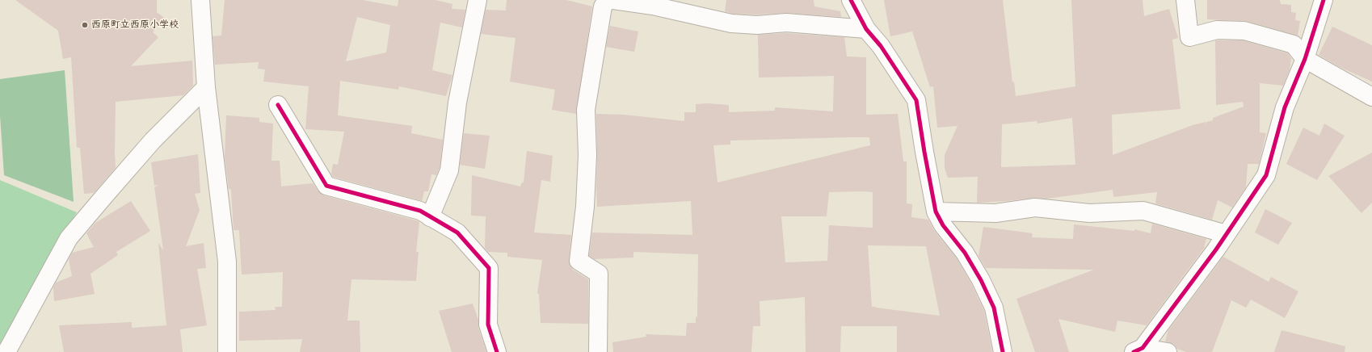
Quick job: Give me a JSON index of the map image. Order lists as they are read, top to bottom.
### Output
{
  "places": ["西原町立西原小学校"]
}
